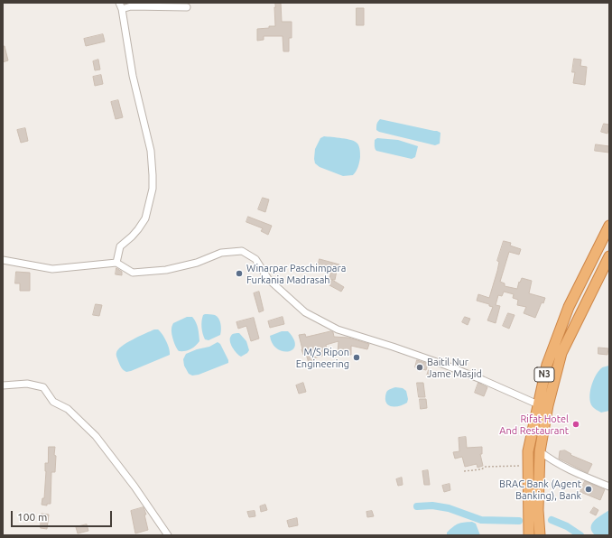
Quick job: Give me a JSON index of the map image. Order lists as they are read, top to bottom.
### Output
{
  "streets": {
    "highway": ["N3"]
  },
  "places": [
    "Winarpar Paschimpara Furkania Madrasah",
    "M/S Ripon Engineering",
    "Baitil Nur Jame Masjid",
    "Rifat Hotel And Restaurant",
    "BRAC Bank (Agent Banking), Bank"
  ],
  "scale_bar": "100 m"
}
